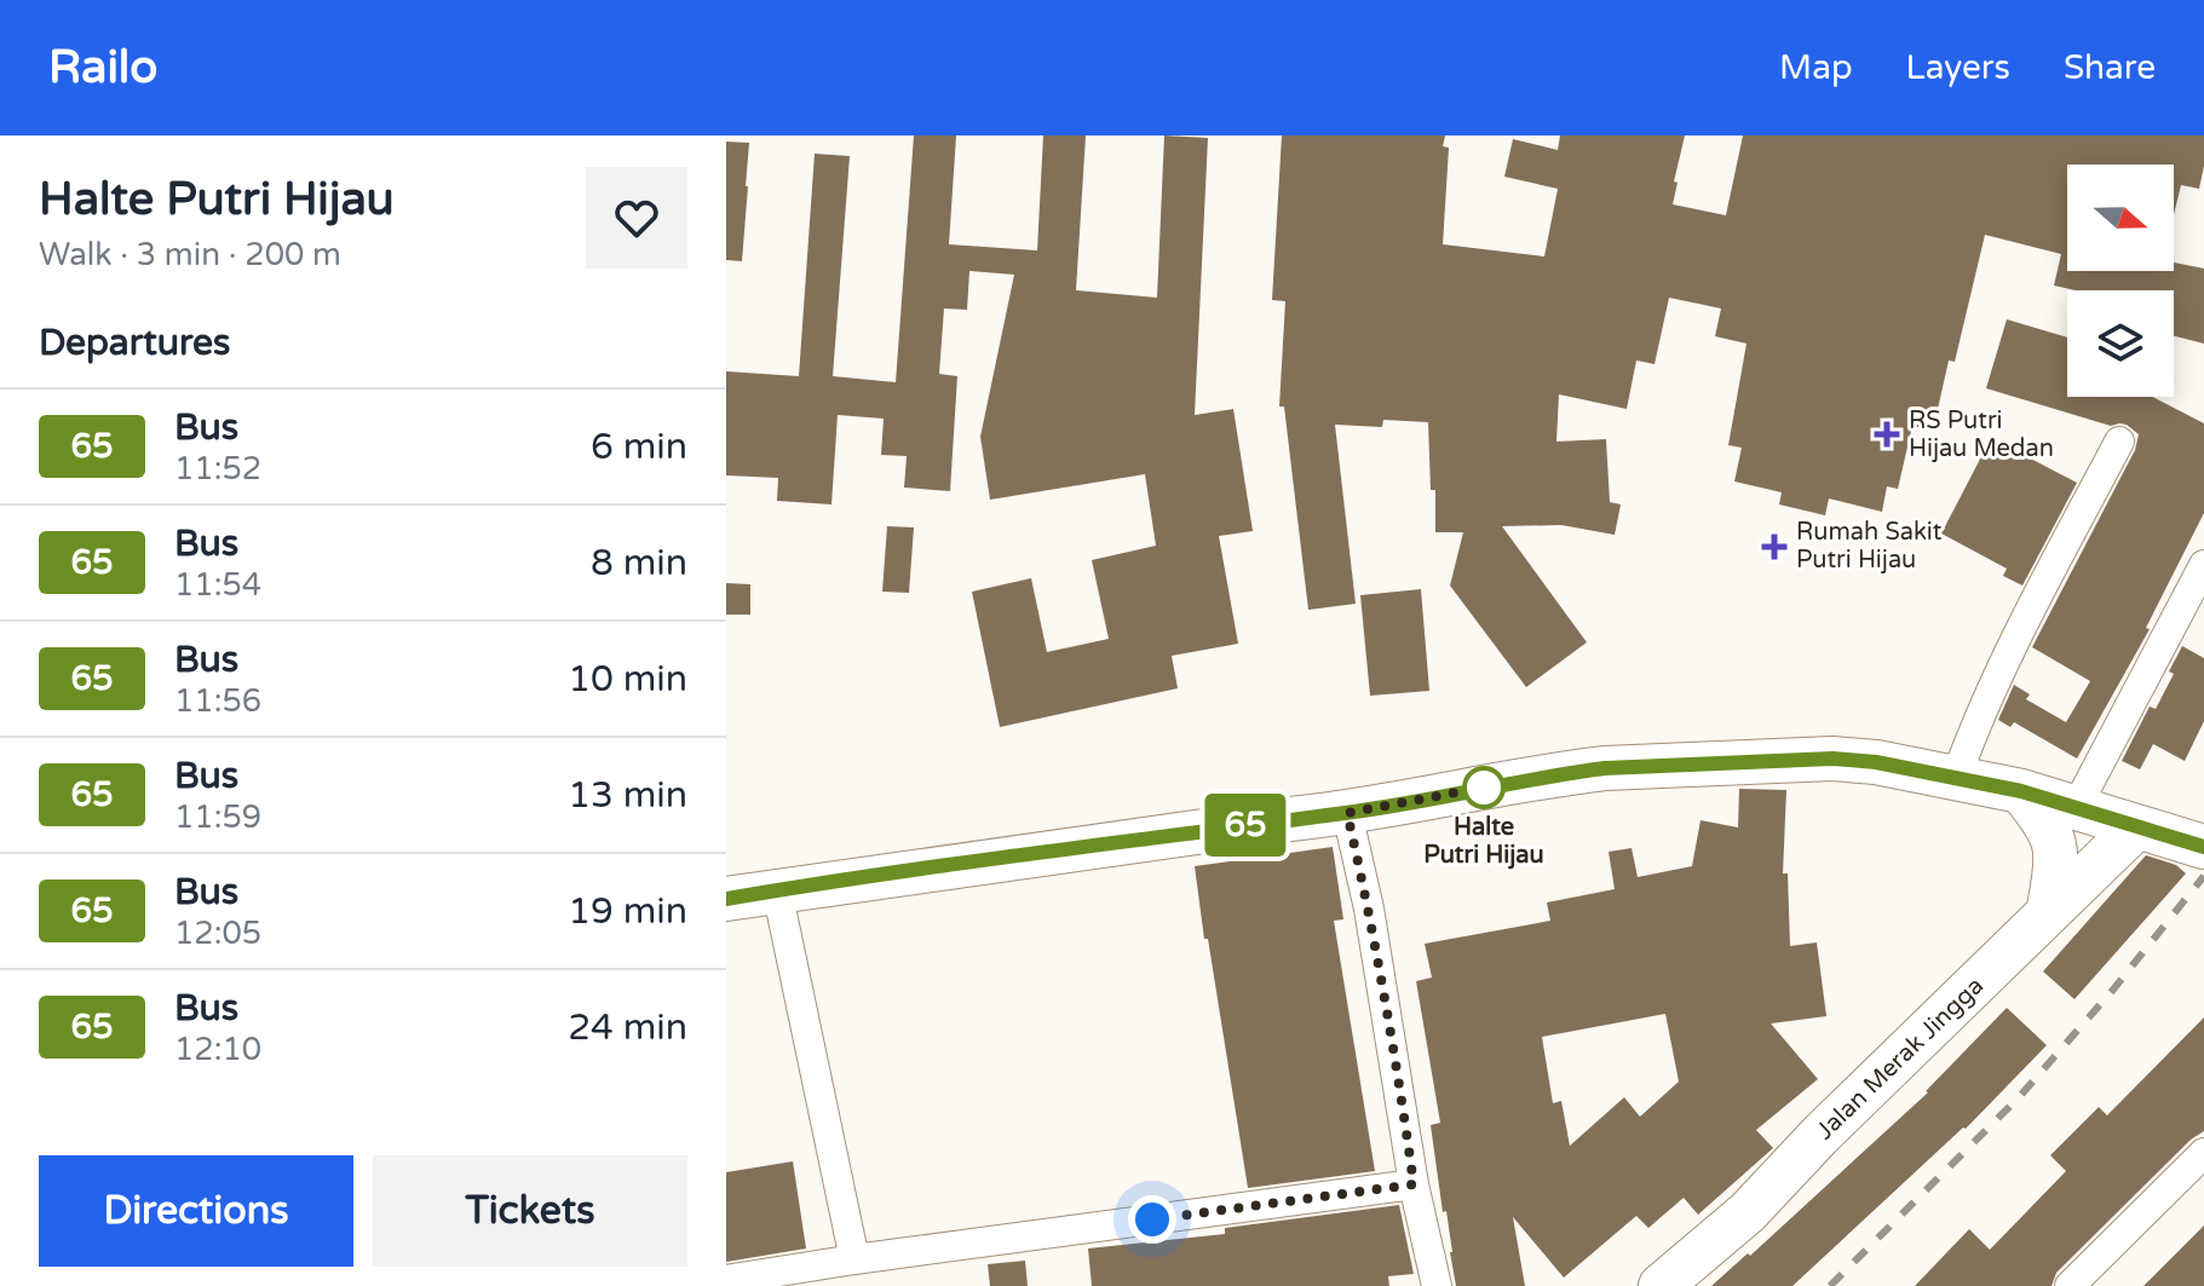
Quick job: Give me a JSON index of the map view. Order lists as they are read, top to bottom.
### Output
{
  "streets": {
    "main road": ["Jalan Merak Jingga"]
  },
  "places": {
    "health": ["RS Putri Hijau Medan", "Rumah Sakit Putri Hijau"],
    "other": ["Halte Putri Hijau"]
  },
  "lines": ["bus line 65"],
  "north": "right",
  "page": {
    "header": "Railo",
    "nav": ["Map", "Layers", "Share"],
    "heading": [
      ["Halte Putri Hijau", "Walk · 3 min · 200 m"],
      "Departures"
    ],
    "on_map": "65",
    "list": [
      {
        "mark": "65",
        "name": "Bus",
        "note": "11:52",
        "value": "6 min"
      },
      {
        "mark": "65",
        "name": "Bus",
        "note": "11:54",
        "value": "8 min"
      },
      {
        "mark": "65",
        "name": "Bus",
        "note": "11:56",
        "value": "10 min"
      },
      {
        "mark": "65",
        "name": "Bus",
        "note": "11:59",
        "value": "13 min"
      },
      {
        "mark": "65",
        "name": "Bus",
        "note": "12:05",
        "value": "19 min"
      },
      {
        "mark": "65",
        "name": "Bus",
        "note": "12:10",
        "value": "24 min"
      }
    ],
    "buttons": ["Directions", "Tickets"]
  }
}
